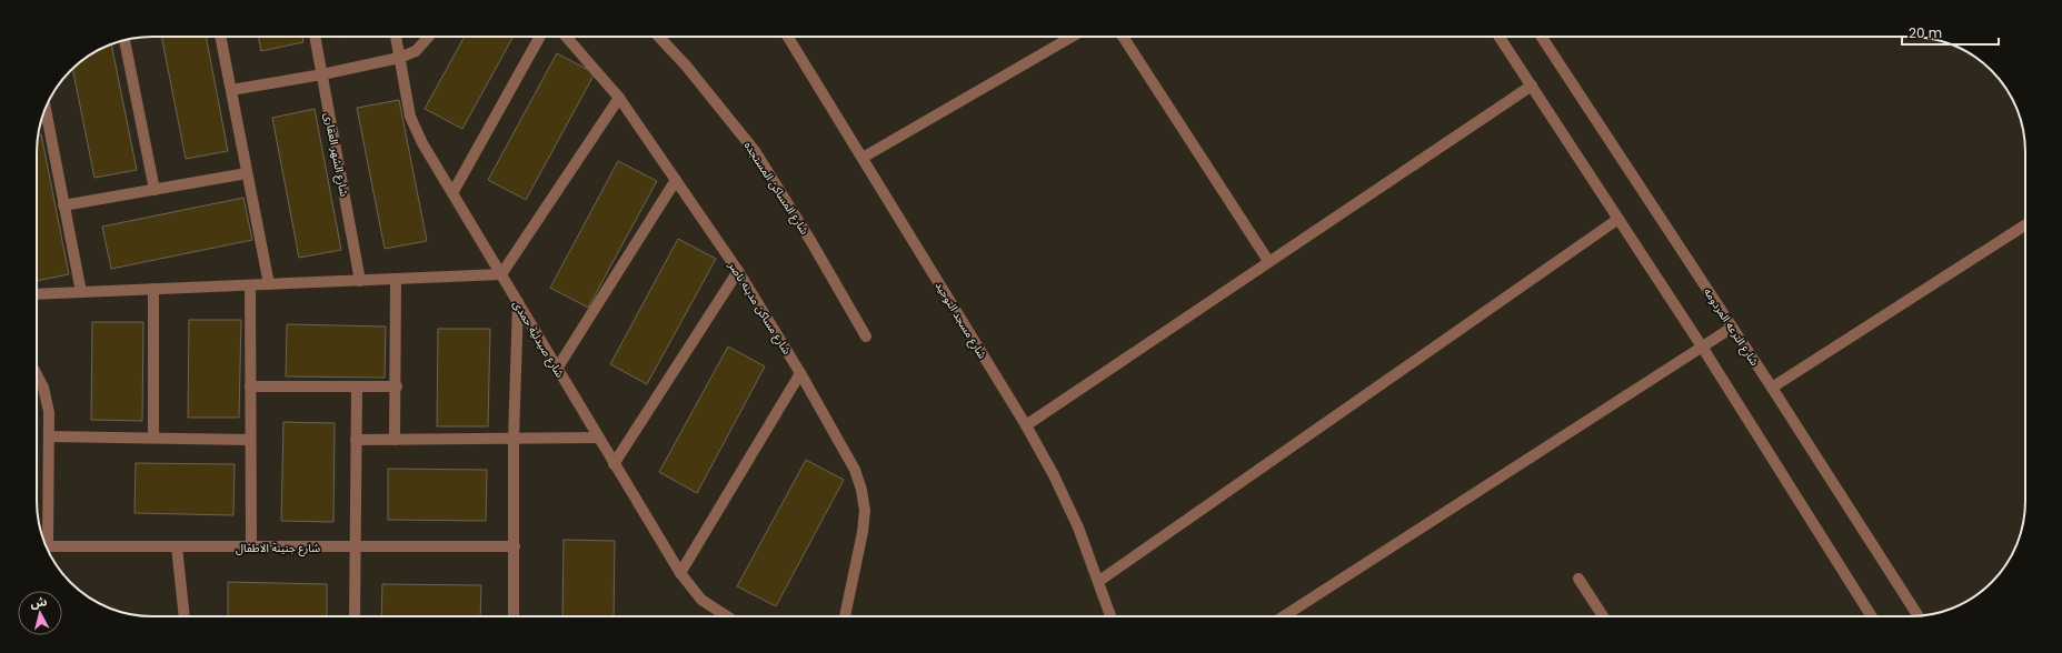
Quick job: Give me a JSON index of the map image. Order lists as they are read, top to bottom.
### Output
{
  "streets": {
    "street": [
      "شارع الشهر العقارى",
      "شارع المساكن المستجده",
      "شارع مساكن مدينه ناصر",
      "شارع مسجد التوحيد",
      "شارع الترعه المردومه",
      "شارع صيدلية حمدى",
      "شارع جنينة الاطفال"
    ]
  },
  "scale_bar": "20 m",
  "north": "top"
}
